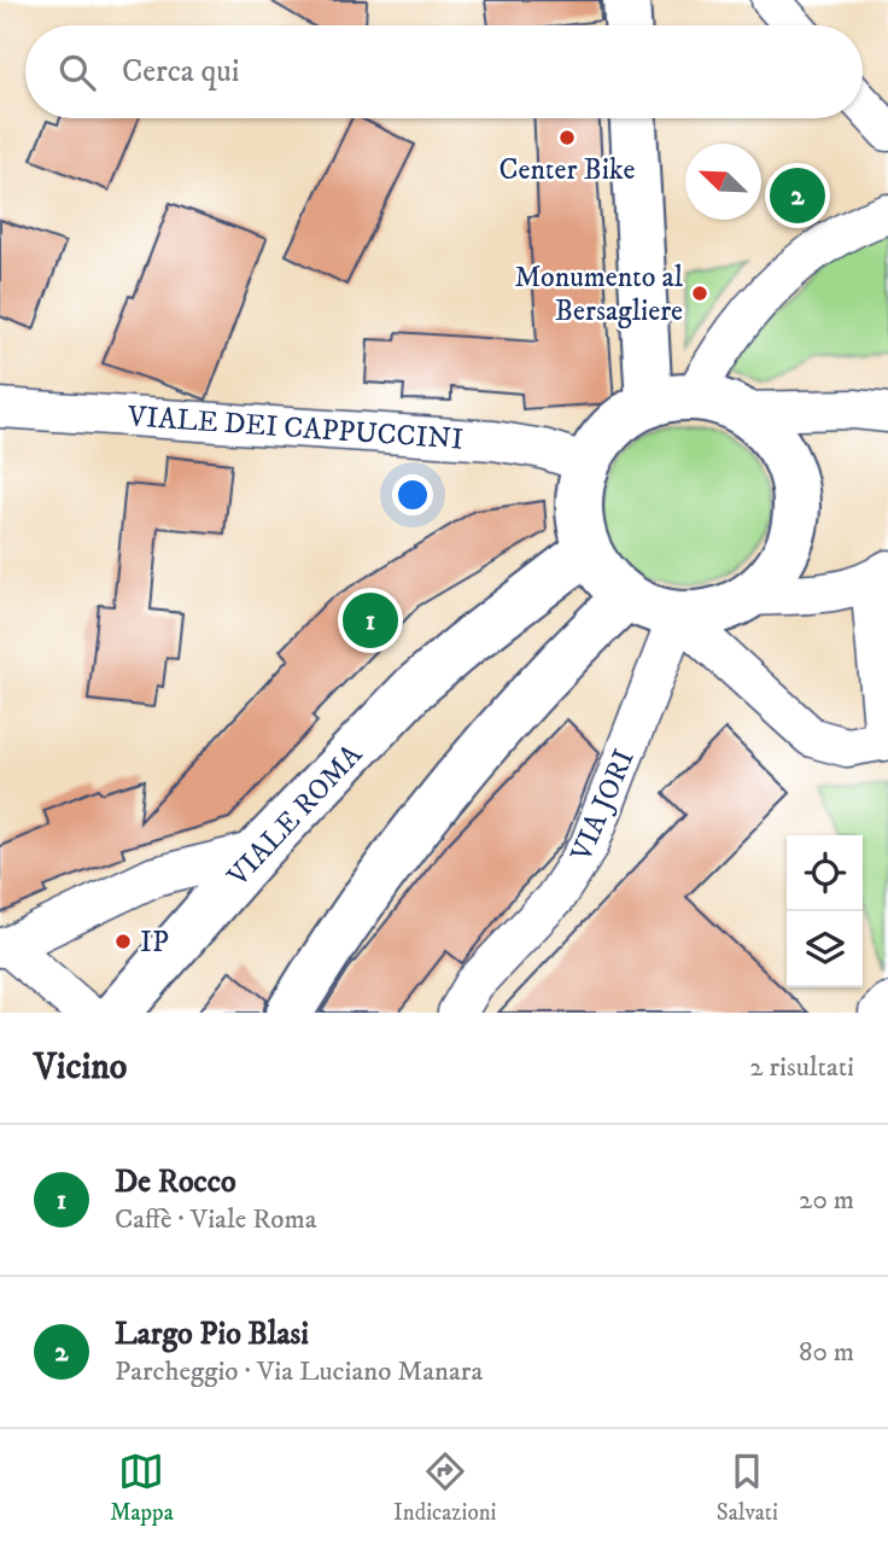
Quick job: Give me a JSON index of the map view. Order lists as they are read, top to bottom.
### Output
{
  "streets": {
    "main road": ["VIALE ROMA"],
    "street": ["VIALE DEI CAPPUCCINI", "VIA JORI"]
  },
  "crossings": [
    ["VIALE DEI CAPPUCCINI", "VIA JORI"],
    ["VIALE DEI CAPPUCCINI", "VIALE ROMA"],
    ["VIA JORI", "VIALE ROMA"]
  ],
  "places": ["Center Bike", "Monumento al Bersagliere", "IP"],
  "north": "top left",
  "page": {
    "search": "Cerca qui",
    "pins": ["2", "1"],
    "heading": ["Vicino", "2 risultati"],
    "list": [
      {
        "mark": "1",
        "name": "De Rocco",
        "note": "Caffè · Viale Roma",
        "value": "20 m"
      },
      {
        "mark": "2",
        "name": "Largo Pio Blasi",
        "note": "Parcheggio · Via Luciano Manara",
        "value": "80 m"
      }
    ],
    "nav": ["Mappa", "Indicazioni", "Salvati"]
  }
}
